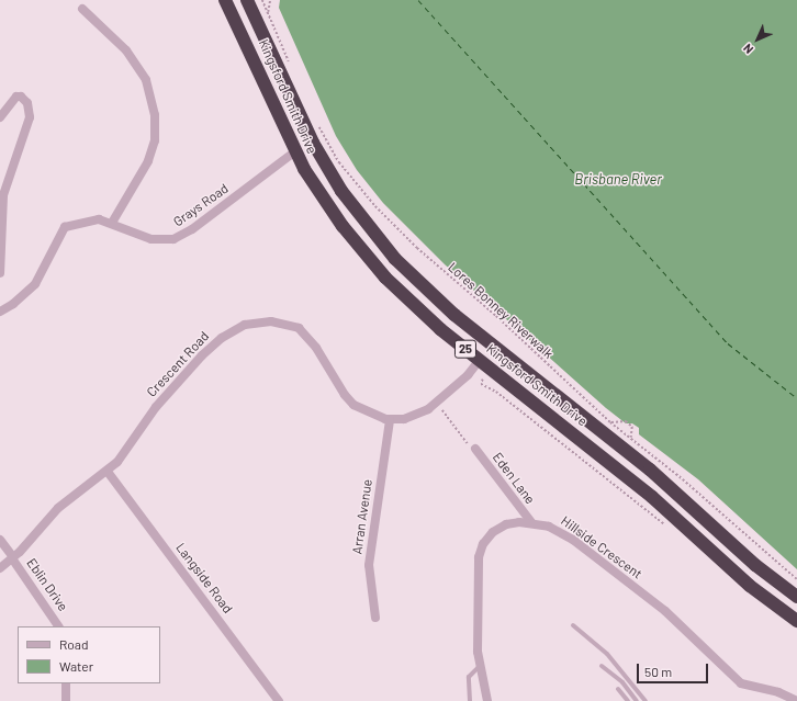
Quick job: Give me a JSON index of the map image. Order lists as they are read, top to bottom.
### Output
{
  "streets": {
    "highway": ["Kingsford Smith Drive", "25"],
    "street": [
      "Grays Road",
      "Crescent Road",
      "Eden Lane",
      "Arran Avenue",
      "Hillside Crescent",
      "Langside Road",
      "Eblin Drive"
    ],
    "path": ["Lores Bonney Riverwalk"]
  },
  "crossings": [
    ["Kingsford Smith Drive", "Grays Road"],
    ["Crescent Road", "Arran Avenue"],
    ["Crescent Road", "Langside Road"],
    ["Crescent Road", "Eblin Drive"],
    ["Eden Lane", "Hillside Crescent"]
  ],
  "water": ["Brisbane River"],
  "legend": ["Road", "Water"],
  "scale_bar": "50 m",
  "north": "bottom left"
}
